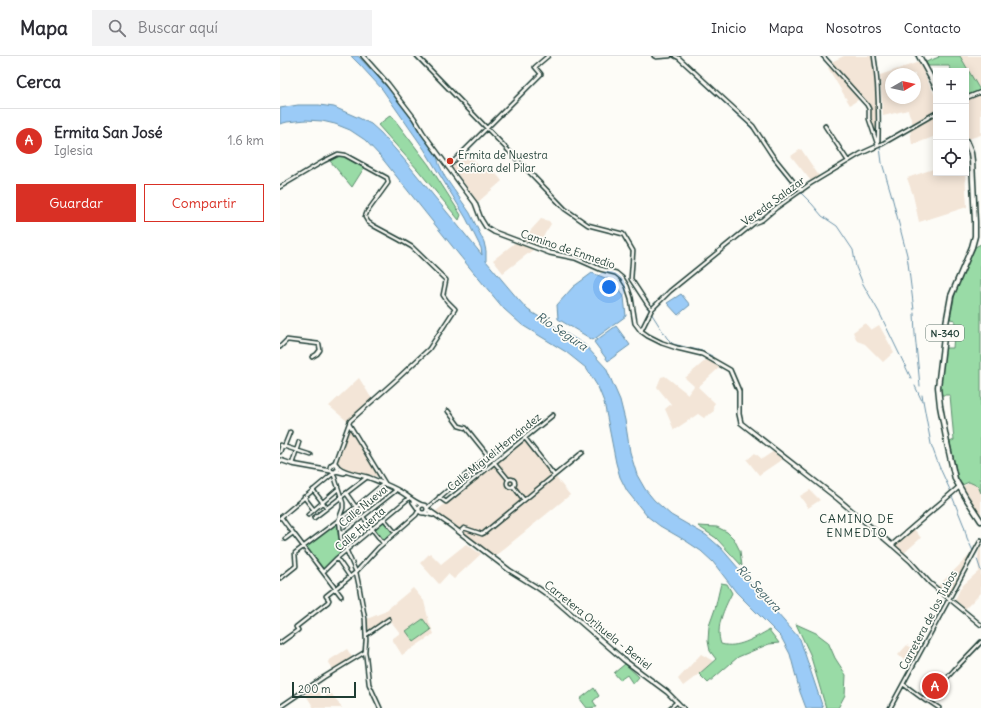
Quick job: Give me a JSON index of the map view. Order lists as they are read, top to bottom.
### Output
{
  "streets": {
    "highway": ["N-340"],
    "main road": ["Camino de Enmedio", "Carretera Orihuela - Beniel"],
    "street": [
      "Vereda Salazar",
      "Calle Miguel Hernández",
      "Calle Nueva",
      "Calle Huerta",
      "Carretera de los Tubos"
    ]
  },
  "crossings": [
    ["Vereda Salazar", "Camino de Enmedio"],
    ["Calle Miguel Hernández", "Carretera Orihuela - Beniel"],
    ["Calle Nueva", "Carretera Orihuela - Beniel"],
    ["Calle Huerta", "Carretera Orihuela - Beniel"]
  ],
  "districts": ["CAMINO DE ENMEDIO"],
  "water": ["Río Segura"],
  "places": ["Ermita de Nuestra Señora del Pilar"],
  "scale_bar": "200 m",
  "north": "right",
  "page": {
    "header": "Mapa",
    "search": "Buscar aquí",
    "nav": [
      "Inicio",
      "Mapa",
      "Nosotros",
      "Contacto"
    ],
    "heading": "Cerca",
    "map_buttons": ["+", "−"],
    "list": [
      {
        "mark": "A",
        "name": "Ermita San José",
        "note": "Iglesia",
        "value": "1.6 km"
      }
    ],
    "buttons": ["Guardar", "Compartir"],
    "pins": "A",
    "scale": "200 m"
  }
}
